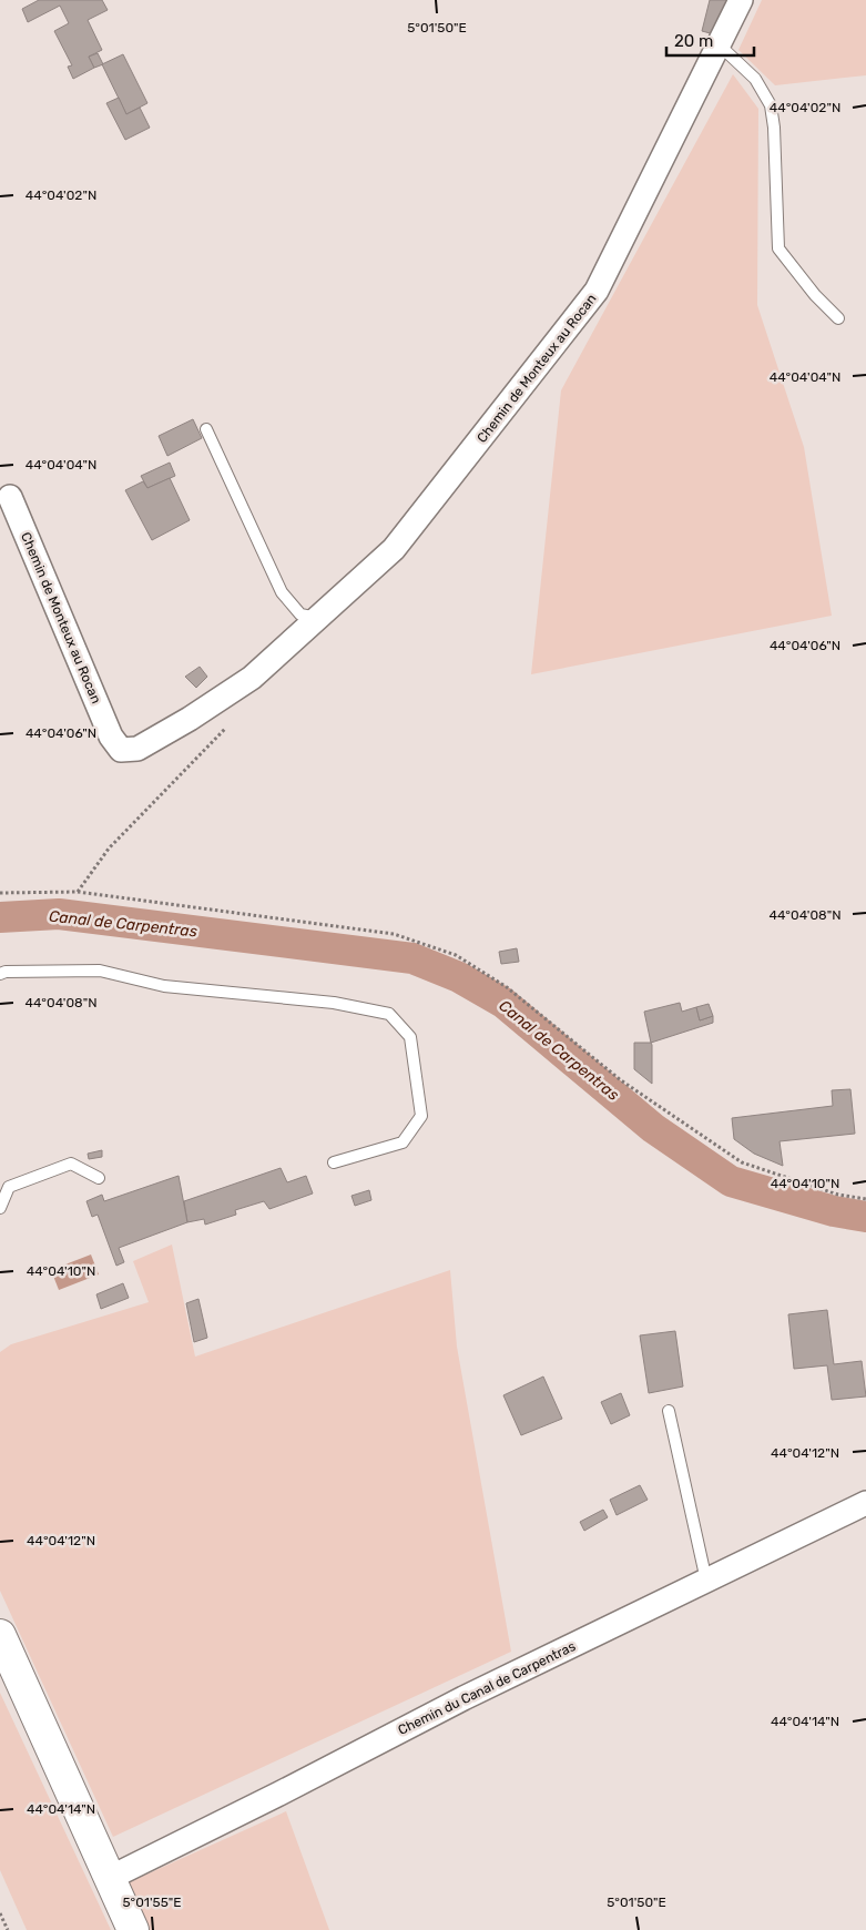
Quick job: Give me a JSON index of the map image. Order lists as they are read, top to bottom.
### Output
{
  "streets": {
    "street": ["Chemin de Monteux au Rocan", "Chemin du Canal de Carpentras"]
  },
  "water": ["Canal de Carpentras"],
  "scale_bar": "20 m",
  "coordinates": [
    "5°01'50\"E",
    "44°04'02\"N",
    "44°04'04\"N",
    "44°04'06\"N",
    "44°04'08\"N",
    "44°04'10\"N",
    "44°04'12\"N",
    "44°04'14\"N",
    "5°01'55\"E"
  ]
}
